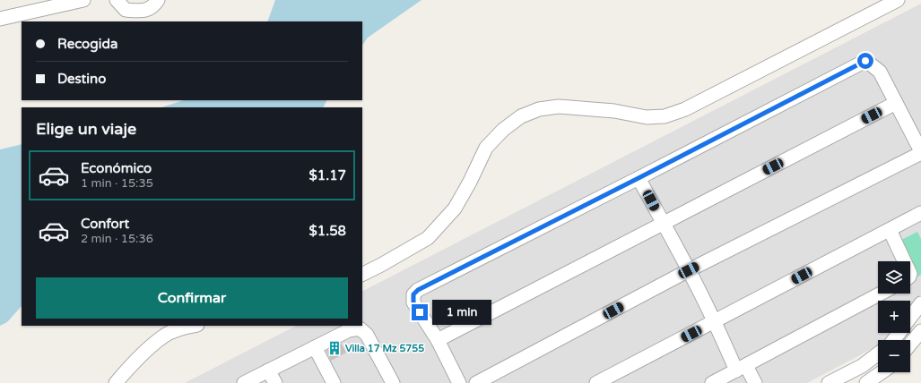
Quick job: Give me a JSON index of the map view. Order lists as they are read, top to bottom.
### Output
{
  "places": {
    "building": ["Villa 17 Mz 5755"]
  },
  "page": {
    "banner": ["Recogida", "Destino"],
    "heading": "Elige un viaje",
    "list": [
      {
        "name": "Económico",
        "note": "1 min · 15:35",
        "value": "$1.17"
      },
      {
        "name": "Confort",
        "note": "2 min · 15:36",
        "value": "$1.58"
      }
    ],
    "map_buttons": ["+", "−"],
    "buttons": "Confirmar",
    "bubble": "1 min"
  }
}
